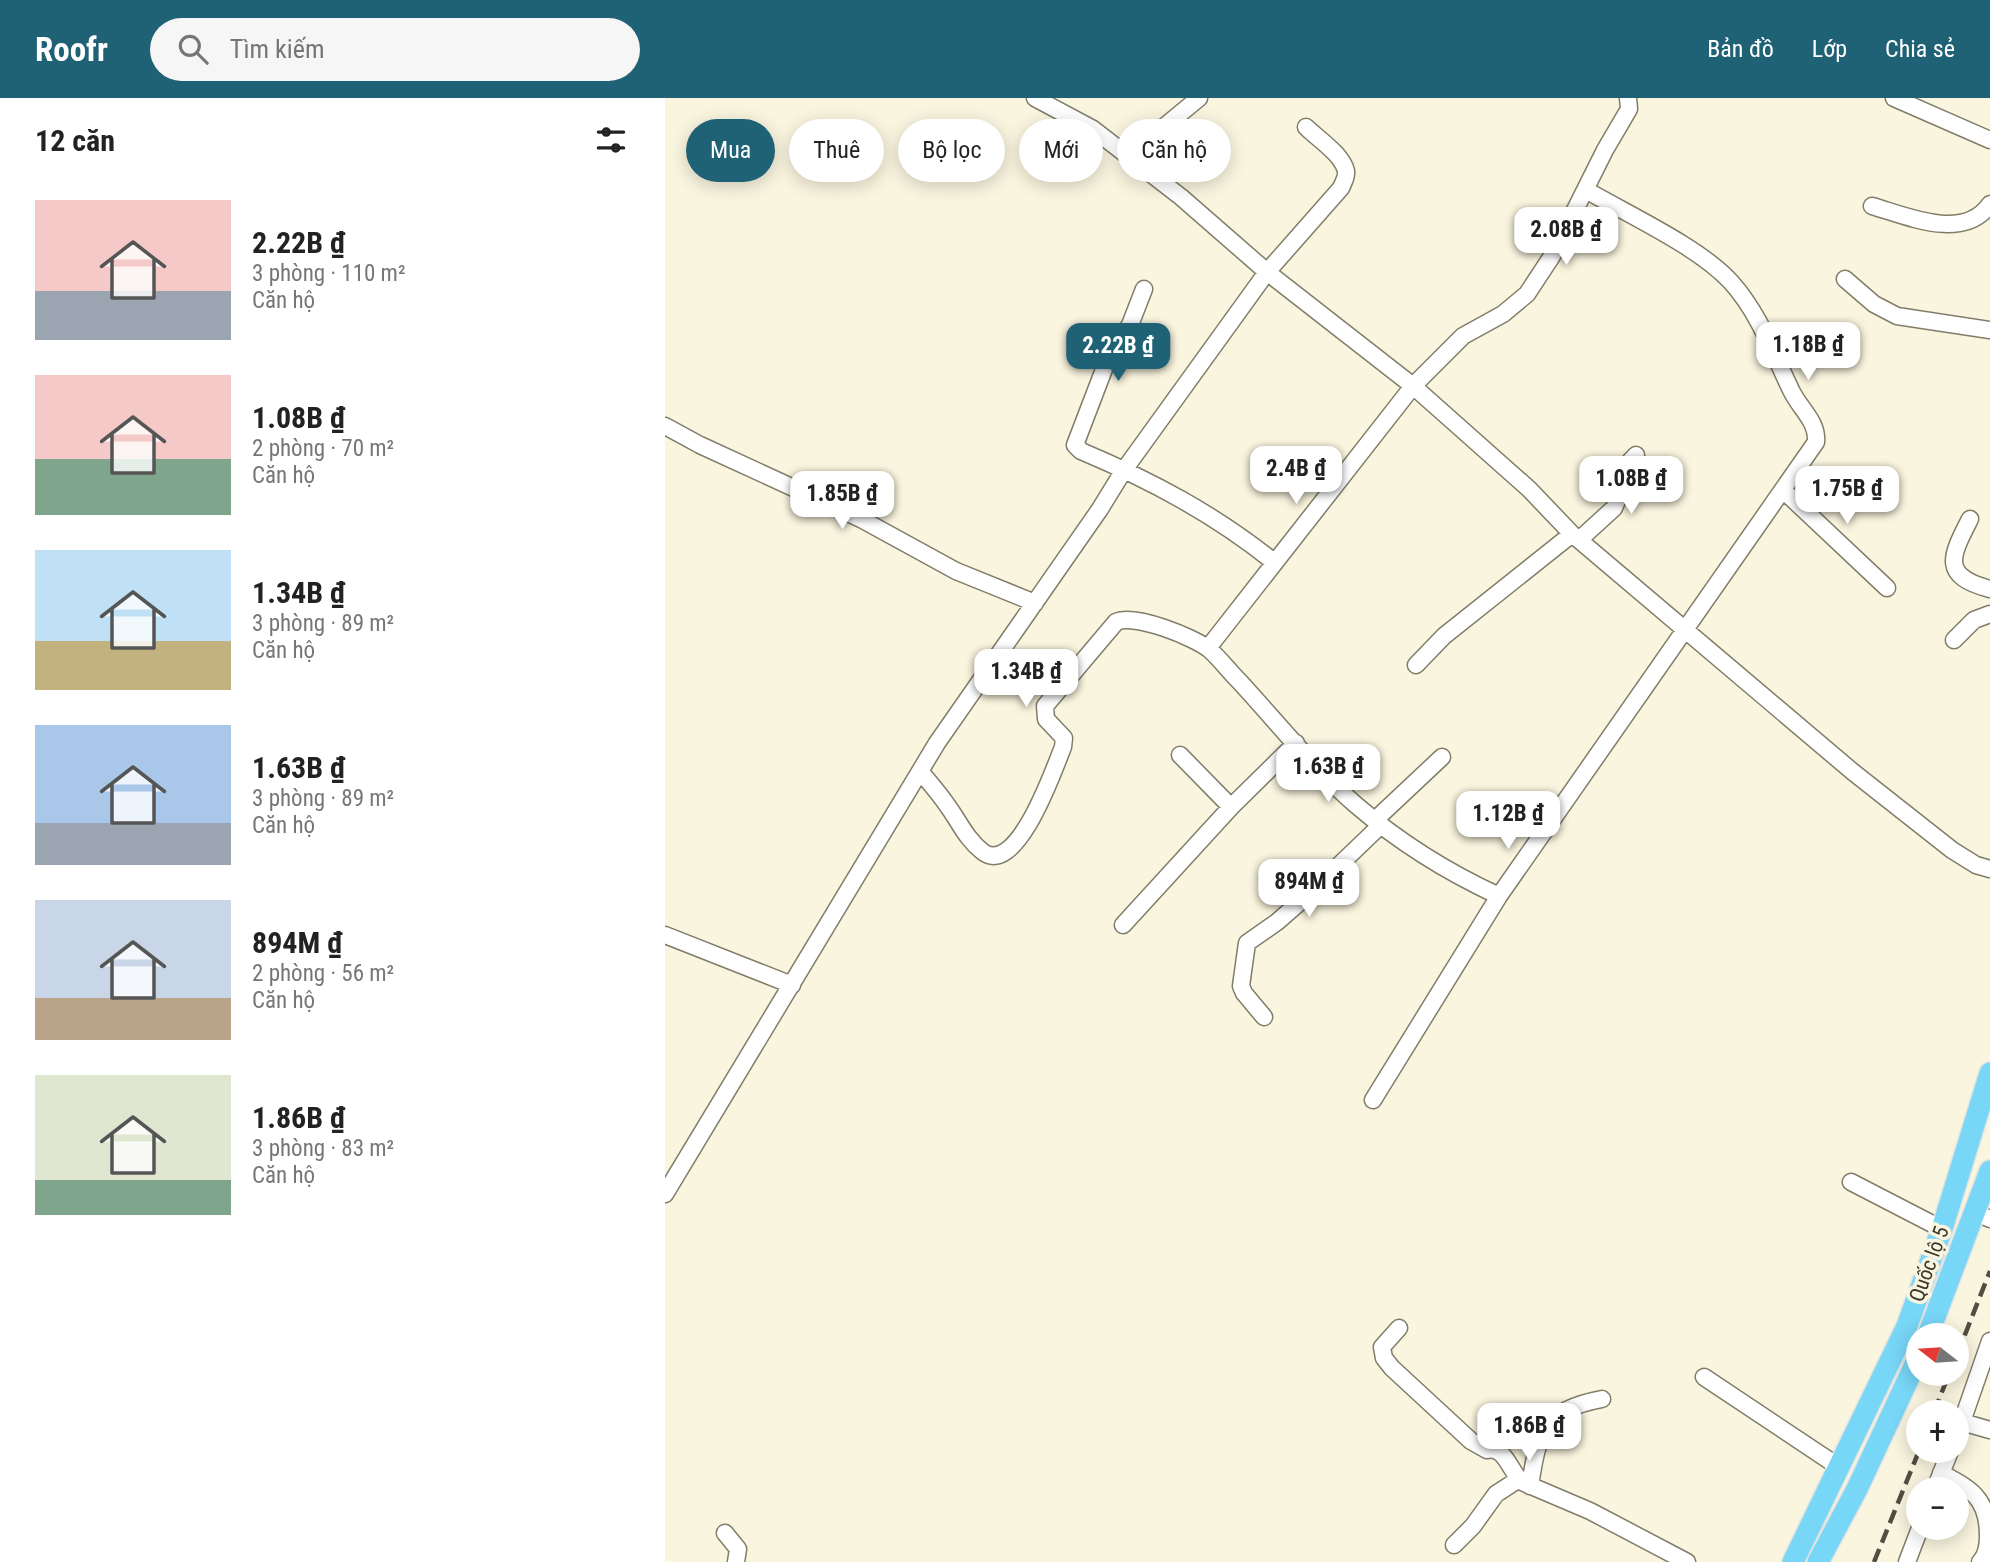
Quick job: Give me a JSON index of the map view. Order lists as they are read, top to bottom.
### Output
{
  "streets": {
    "highway": ["Quốc lộ 5"]
  },
  "north": "left",
  "page": {
    "header": "Roofr",
    "search": "Tìm kiếm",
    "nav": ["Bản đồ", "Lớp", "Chia sẻ"],
    "heading": "12 căn",
    "chip": [
      "Mua",
      "Thuê",
      "Bộ lọc",
      "Mới",
      "Căn hộ"
    ],
    "list": [
      {
        "name": "2.22B ₫",
        "note": "3 phòng · 110 m² · Căn hộ"
      },
      {
        "name": "1.08B ₫",
        "note": "2 phòng · 70 m² · Căn hộ"
      },
      {
        "name": "1.34B ₫",
        "note": "3 phòng · 89 m² · Căn hộ"
      },
      {
        "name": "1.63B ₫",
        "note": "3 phòng · 89 m² · Căn hộ"
      },
      {
        "name": "894M ₫",
        "note": "2 phòng · 56 m² · Căn hộ"
      },
      {
        "name": "1.86B ₫",
        "note": "3 phòng · 83 m² · Căn hộ"
      }
    ],
    "price": [
      "2.08B ₫",
      "1.18B ₫",
      "2.22B ₫",
      "2.4B ₫",
      "1.08B ₫",
      "1.75B ₫",
      "1.85B ₫",
      "1.34B ₫",
      "1.63B ₫",
      "1.12B ₫",
      "894M ₫",
      "1.86B ₫"
    ],
    "map_buttons": ["+", "−"]
  }
}
